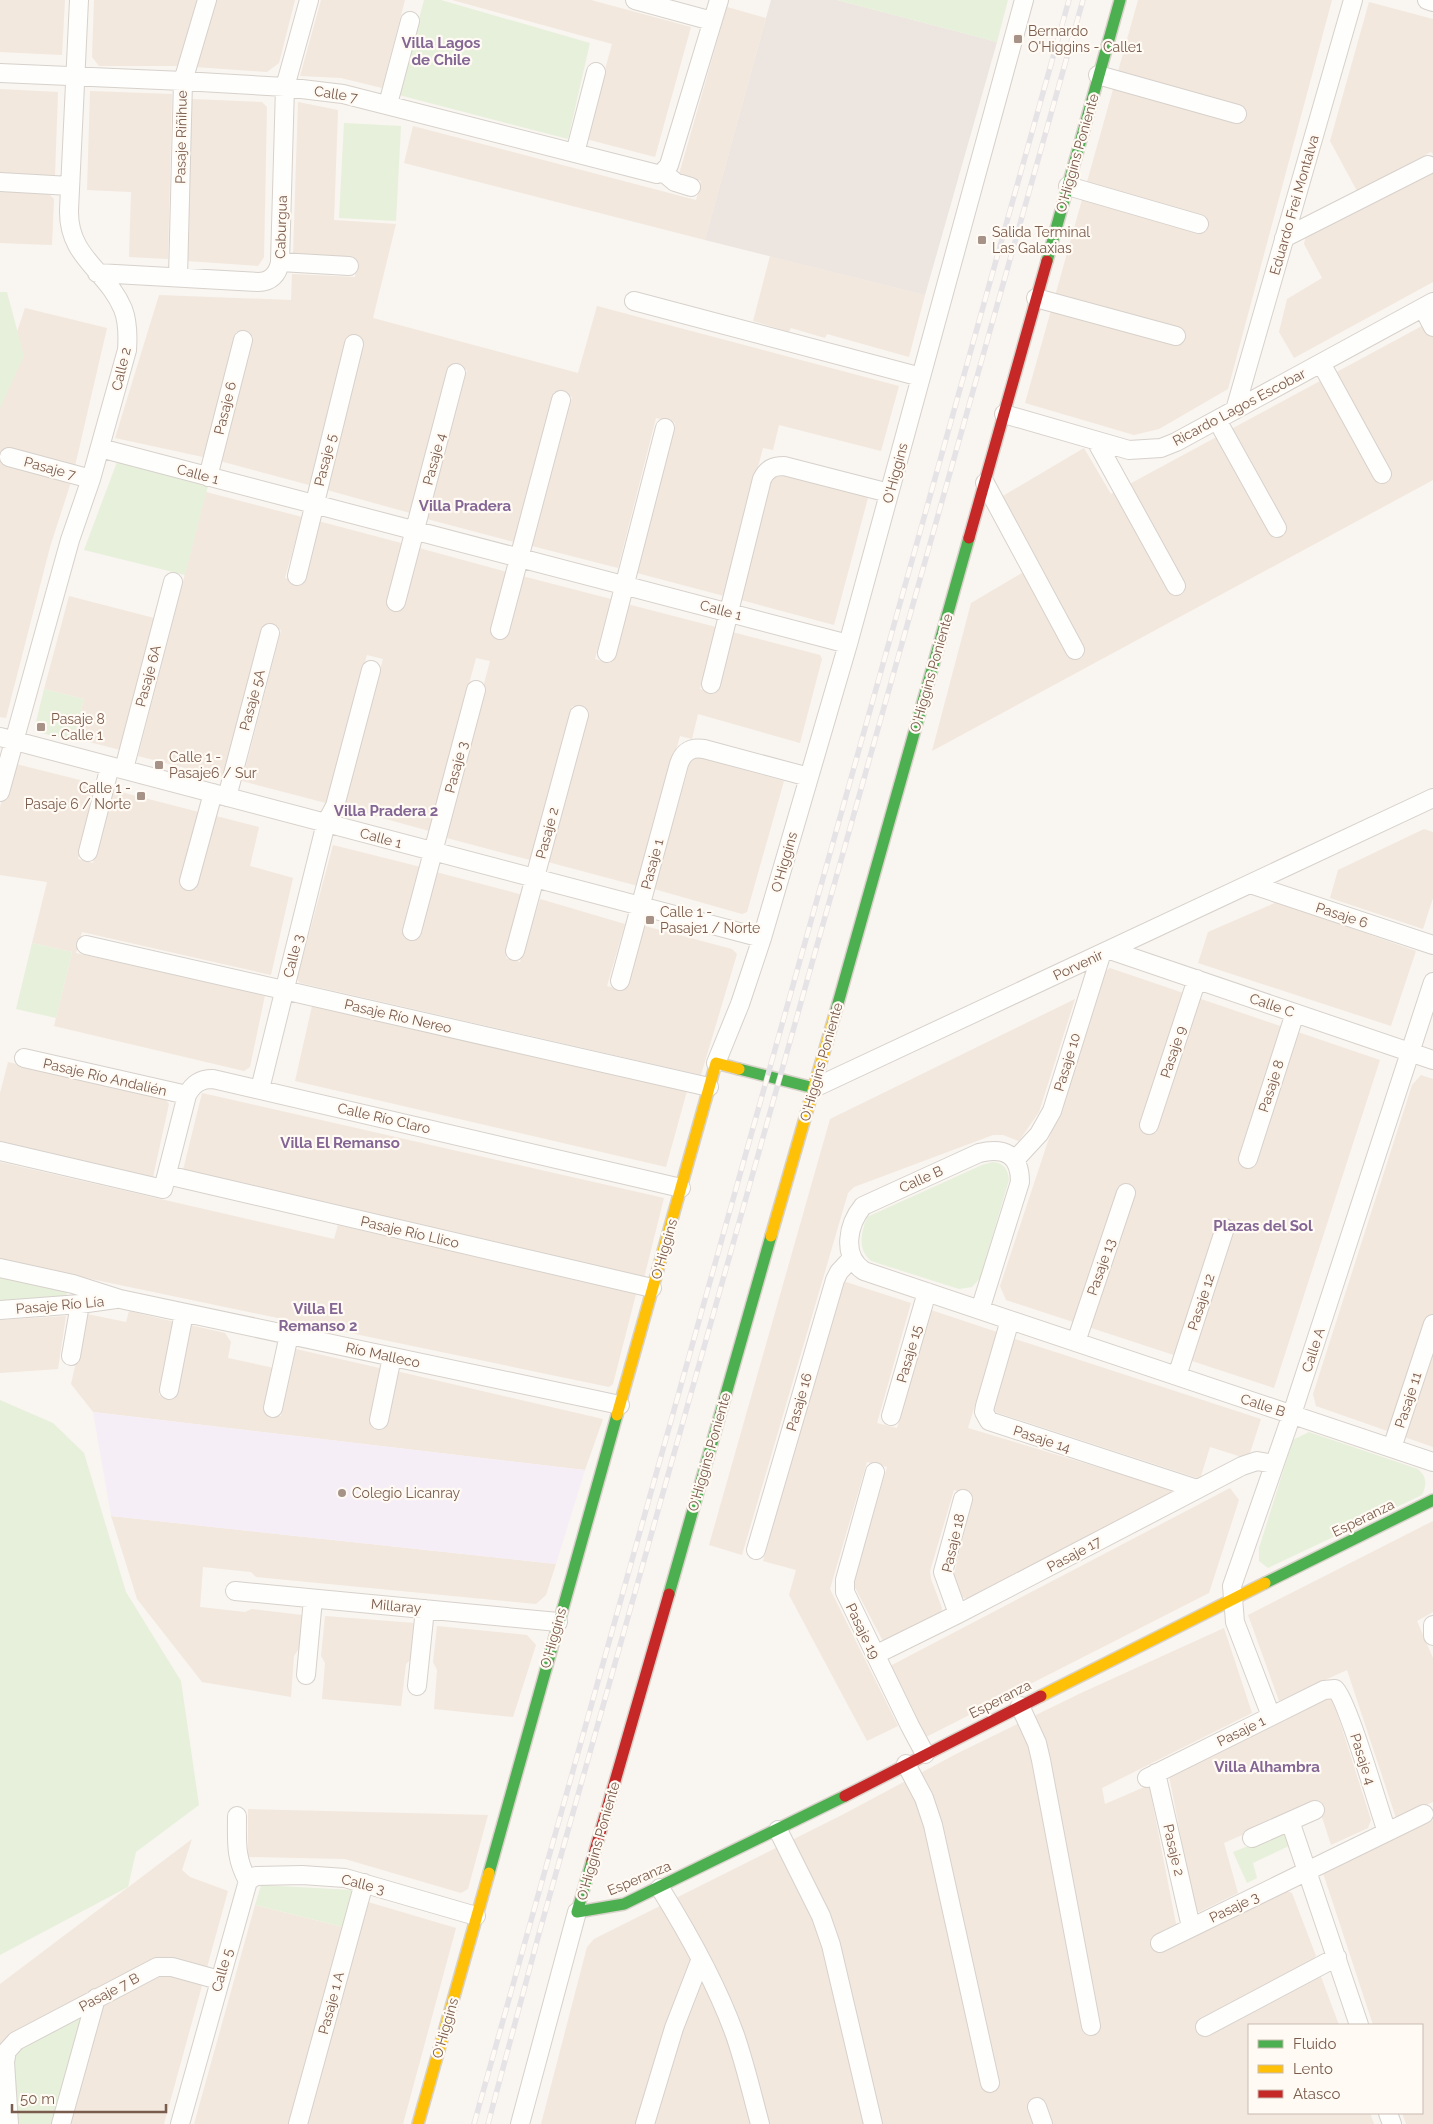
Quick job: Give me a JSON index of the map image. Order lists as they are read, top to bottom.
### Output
{
  "streets": {
    "street": [
      "Calle 7",
      "Pasaje Riñihue",
      "O'Higgins Poniente",
      "Eduardo Frei Montalva",
      "Caburgua",
      "Calle 2",
      "Ricardo Lagos Escobar",
      "Pasaje 6",
      "Pasaje 4",
      "Pasaje 5",
      "Pasaje 7",
      "O'Higgins",
      "Calle 1",
      "Pasaje 6A",
      "Pasaje 5A",
      "Pasaje 3",
      "Pasaje 2",
      "Pasaje 1",
      "Calle 3",
      "Porvenir",
      "Calle C",
      "Pasaje Río Nereo",
      "Pasaje 9",
      "Pasaje 10",
      "Pasaje Río Andalién",
      "Pasaje 8",
      "Calle Río Claro",
      "Calle B",
      "Pasaje Río Llico",
      "Pasaje 13",
      "Pasaje 12",
      "Pasaje Río Lía",
      "Calle A",
      "Pasaje 15",
      "Río Malleco",
      "Pasaje 11",
      "Pasaje 16",
      "Pasaje 14",
      "Esperanza",
      "Pasaje 18",
      "Pasaje 17",
      "Millaray",
      "Pasaje 19",
      "Calle 5",
      "Pasaje 7 B",
      "Pasaje 1 A"
    ]
  },
  "crossings": [
    ["Calle 7", "Pasaje Riñihue"],
    ["Calle 7", "Caburgua"],
    ["Calle 7", "Calle 2"],
    ["Pasaje Riñihue", "Caburgua"],
    ["O'Higgins Poniente", "Ricardo Lagos Escobar"],
    ["O'Higgins Poniente", "Porvenir"],
    ["O'Higgins Poniente", "Esperanza"],
    ["Eduardo Frei Montalva", "Ricardo Lagos Escobar"],
    ["Caburgua", "Calle 2"],
    ["Calle 2", "Pasaje 7"],
    ["Calle 2", "Calle 1"],
    ["Pasaje 6", "Calle 1"],
    ["Pasaje 6", "Porvenir"],
    ["Pasaje 4", "Calle 1"],
    ["Pasaje 4", "Pasaje 3"],
    ["Pasaje 4", "Pasaje 1"],
    ["Pasaje 5", "Calle 1"],
    ["O'Higgins", "Calle 1"],
    ["O'Higgins", "Pasaje 1"],
    ["O'Higgins", "Calle 3"],
    ["O'Higgins", "Pasaje Río Nereo"],
    ["O'Higgins", "Calle Río Claro"],
    ["O'Higgins", "Pasaje Río Llico"],
    ["O'Higgins", "Río Malleco"],
    ["O'Higgins", "Millaray"],
    ["Calle 1", "Pasaje 6A"],
    ["Calle 1", "Pasaje 5A"],
    ["Calle 1", "Pasaje 3"],
    ["Calle 1", "Pasaje 2"],
    ["Calle 1", "Pasaje 1"],
    ["Calle 1", "Calle 3"],
    ["Pasaje 3", "Pasaje 2"],
    ["Pasaje 2", "Pasaje 1"],
    ["Pasaje 1", "Calle A"],
    ["Calle 3", "Pasaje Río Nereo"],
    ["Calle 3", "Calle Río Claro"],
    ["Calle 3", "Calle 5"],
    ["Calle 3", "Pasaje 1 A"],
    ["Porvenir", "Calle C"],
    ["Porvenir", "Pasaje 10"],
    ["Calle C", "Pasaje 9"],
    ["Calle C", "Pasaje 10"],
    ["Calle C", "Pasaje 8"],
    ["Calle C", "Calle A"],
    ["Pasaje 10", "Calle B"],
    ["Pasaje Río Andalién", "Calle Río Claro"],
    ["Calle B", "Pasaje 13"],
    ["Calle B", "Pasaje 12"],
    ["Calle B", "Calle A"],
    ["Calle B", "Pasaje 15"],
    ["Calle B", "Pasaje 11"],
    ["Calle B", "Pasaje 16"],
    ["Calle B", "Pasaje 14"],
    ["Pasaje Río Lía", "Río Malleco"],
    ["Calle A", "Esperanza"],
    ["Calle A", "Pasaje 17"],
    ["Pasaje 14", "Pasaje 17"],
    ["Esperanza", "Pasaje 19"],
    ["Pasaje 18", "Pasaje 17"],
    ["Pasaje 17", "Pasaje 19"],
    ["Calle 5", "Pasaje 7 B"]
  ],
  "districts": [
    "Villa Lagos de Chile",
    "Villa Pradera",
    "Villa Pradera 2",
    "Villa El Remanso",
    "Plazas del Sol",
    "Villa El Remanso 2",
    "Villa Alhambra"
  ],
  "places": {
    "transit": [
      "Bernardo O'Higgins - Calle1",
      "Salida Terminal Las Galaxias",
      "Pasaje 8 - Calle 1",
      "Calle 1 - Pasaje6 / Sur",
      "Calle 1 - Pasaje 6 / Norte",
      "Calle 1 - Pasaje1 / Norte"
    ],
    "other": ["Colegio Licanray"]
  },
  "legend": ["Fluido", "Lento", "Atasco"],
  "scale_bar": "50 m"
}
